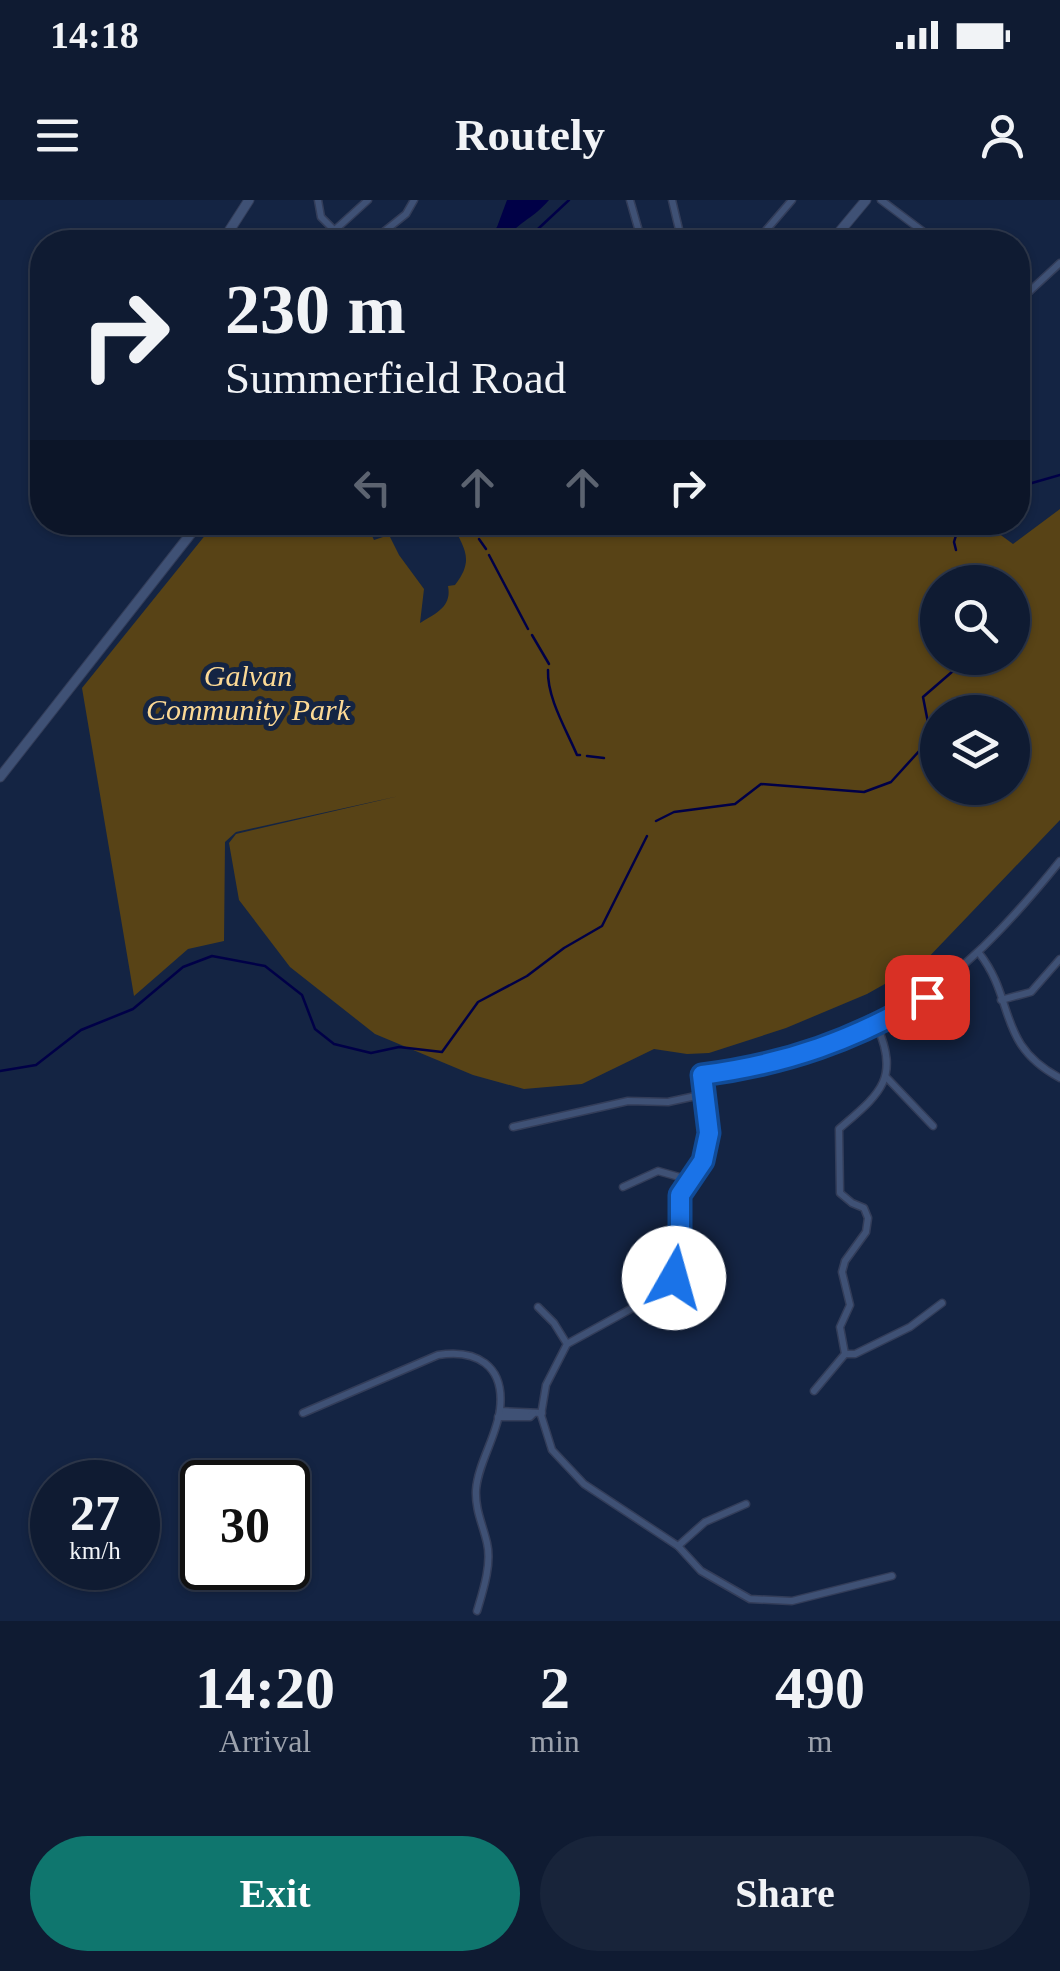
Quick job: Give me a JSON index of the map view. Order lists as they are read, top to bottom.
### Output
{
  "parks": ["Galvan Community Park"],
  "page": {
    "status": "14:18",
    "header": "Routely",
    "turn": ["230 m", "Summerfield Road"],
    "speed": "27 km/h",
    "limit": "30",
    "eta": [
      "14:20",
      "Arrival",
      "2",
      "min",
      "490",
      "m"
    ],
    "buttons": ["Exit", "Share"]
  }
}
